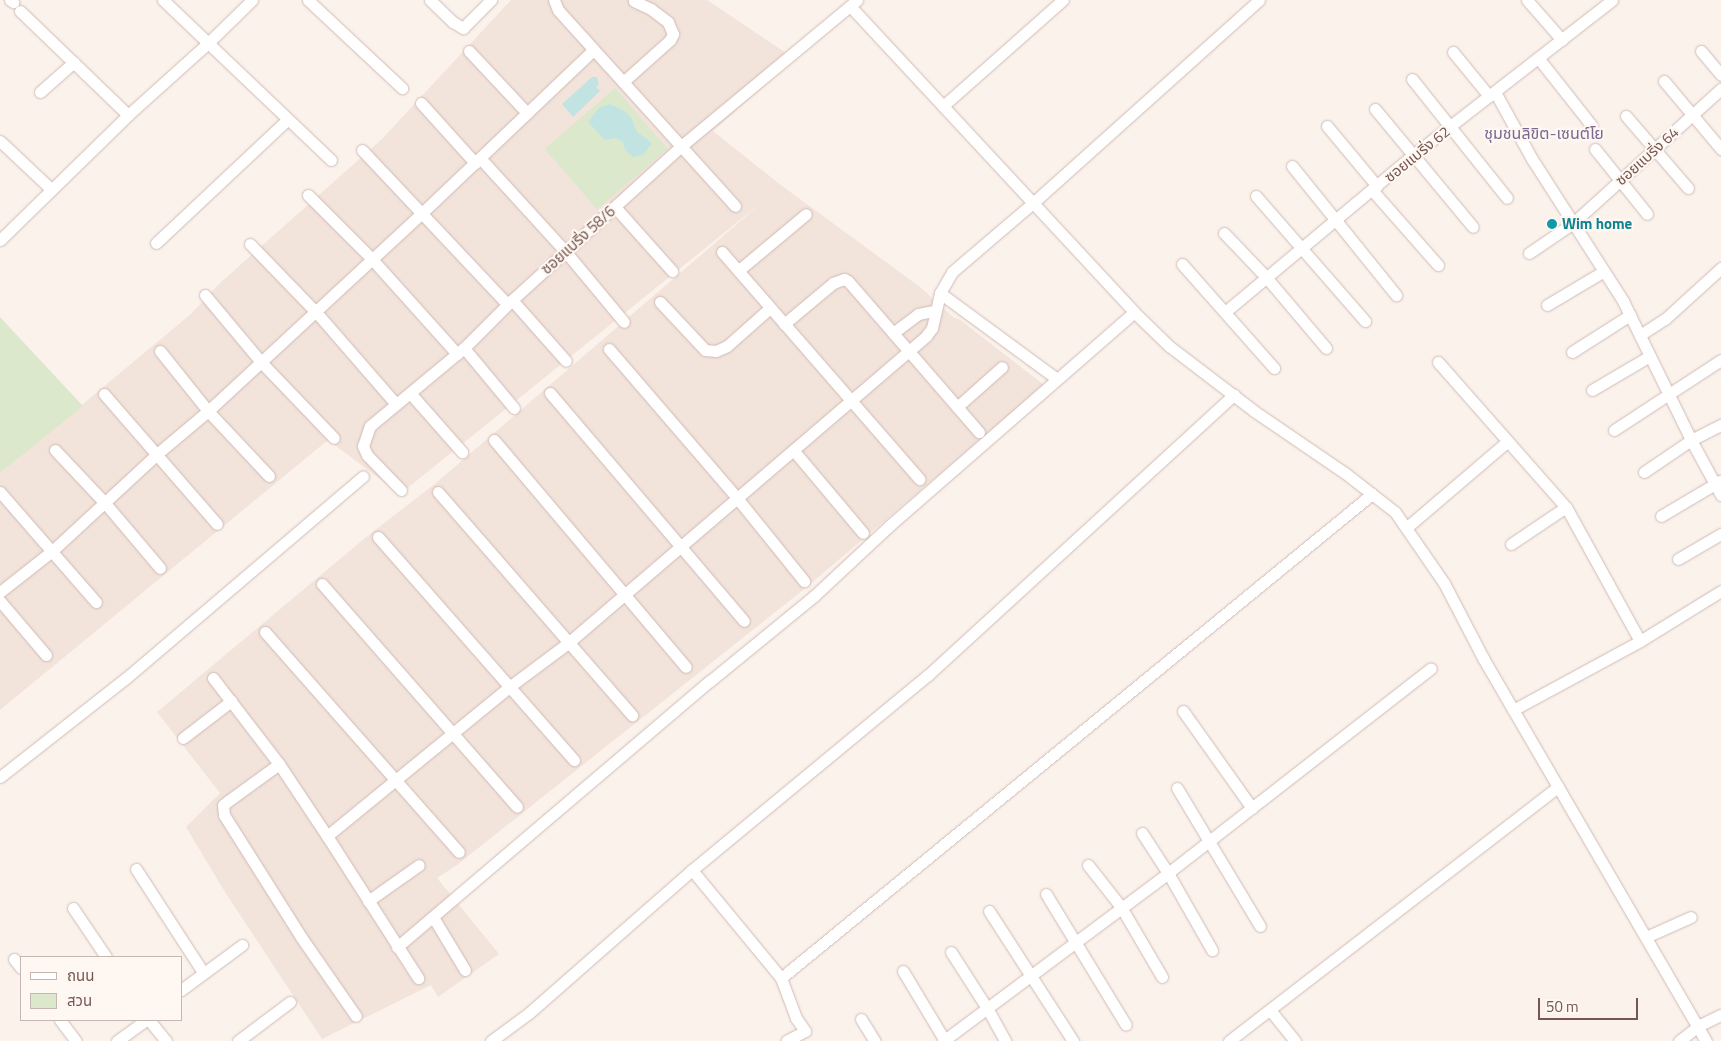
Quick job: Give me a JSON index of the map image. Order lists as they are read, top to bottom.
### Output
{
  "streets": {
    "street": ["ซอยแบริ่ง 62", "ซอยแบริ่ง 64", "ซอยแบริ่ง 58/6"]
  },
  "districts": ["ชุมชนลิขิต-เซนต์โย"],
  "places": ["Wim home"],
  "legend": ["ถนน", "สวน"],
  "scale_bar": "50 m"
}
